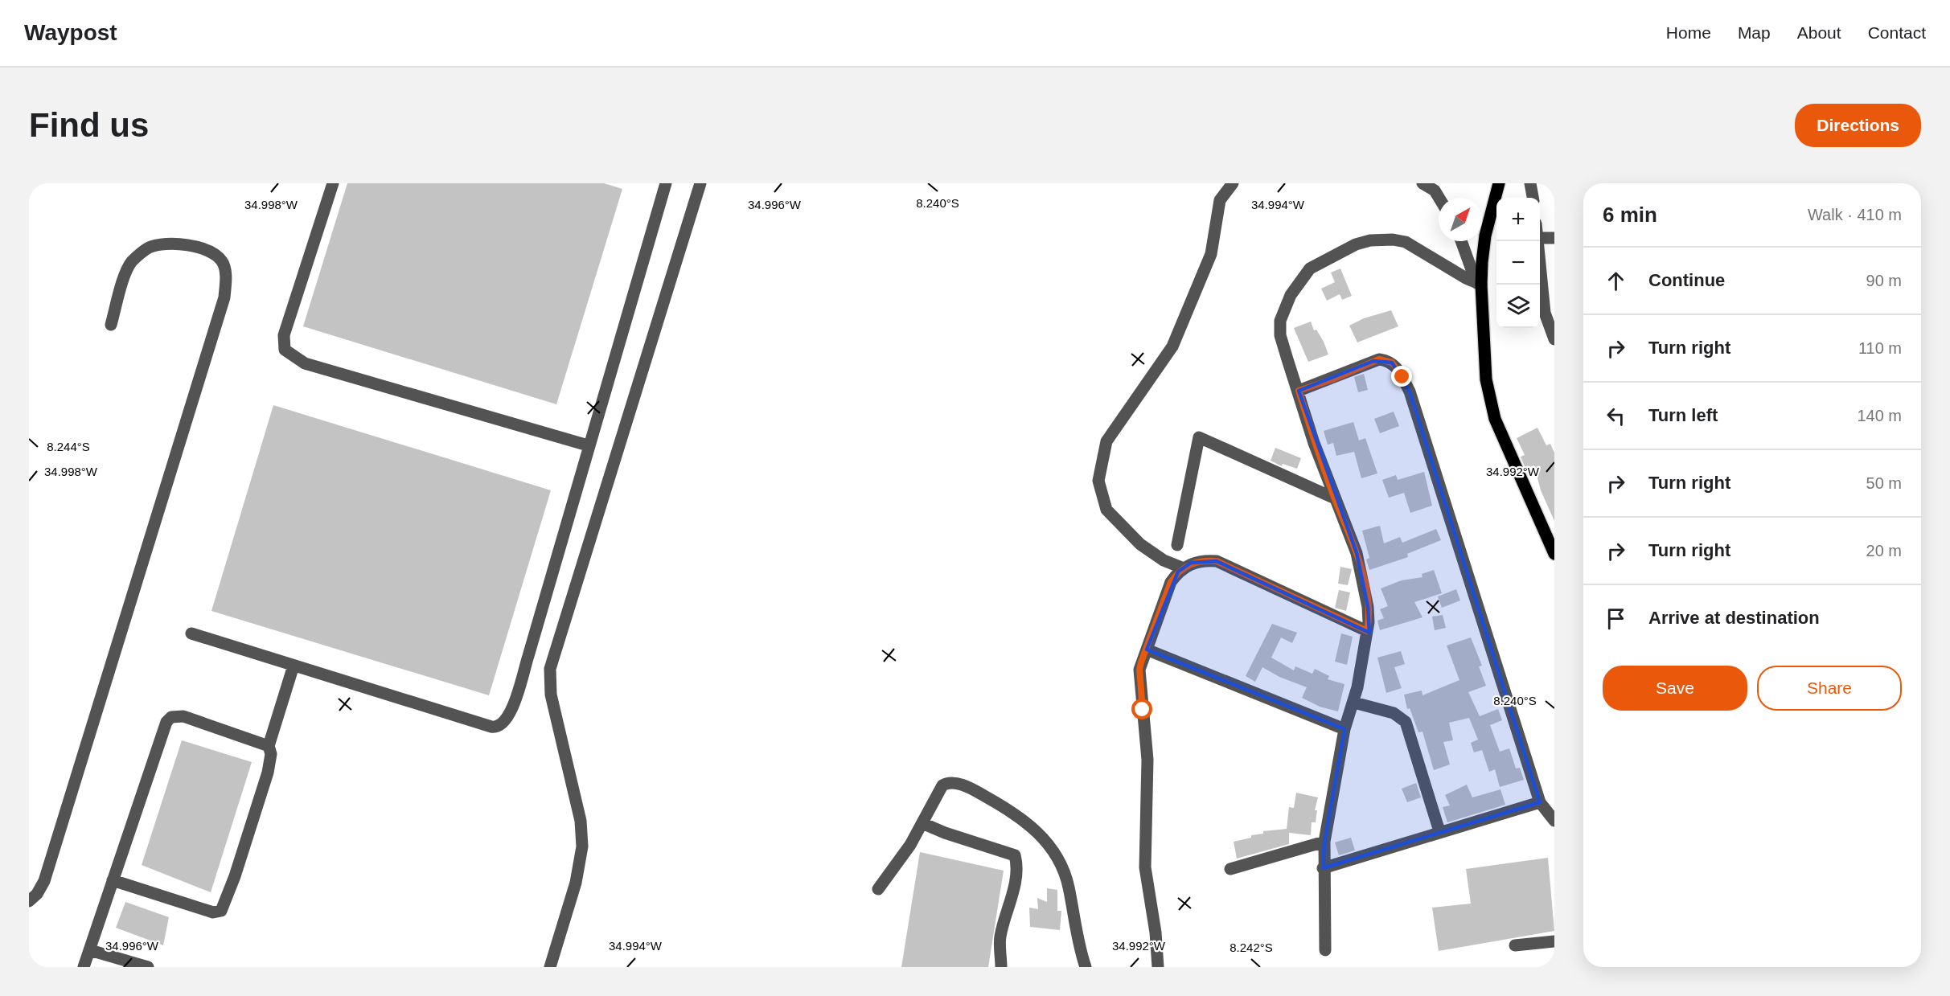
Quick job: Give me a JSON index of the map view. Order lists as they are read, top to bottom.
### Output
{
  "north": "top right",
  "page": {
    "header": "Waypost",
    "nav": [
      "Home",
      "Map",
      "About",
      "Contact"
    ],
    "buttons": [
      "Directions",
      ["Save", "Share"]
    ],
    "title": "Find us",
    "heading": ["6 min", "Walk · 410 m"],
    "map_buttons": ["+", "−"],
    "list": [
      ["Continue", "90 m"],
      ["Turn right", "110 m"],
      ["Turn left", "140 m"],
      ["Turn right", "50 m"],
      ["Turn right", "20 m"],
      "Arrive at destination"
    ]
  },
  "coordinates": [
    "8.240°S",
    "34.998°W",
    "34.996°W",
    "34.994°W",
    "8.244°S",
    "34.992°W",
    "8.242°S"
  ]
}
